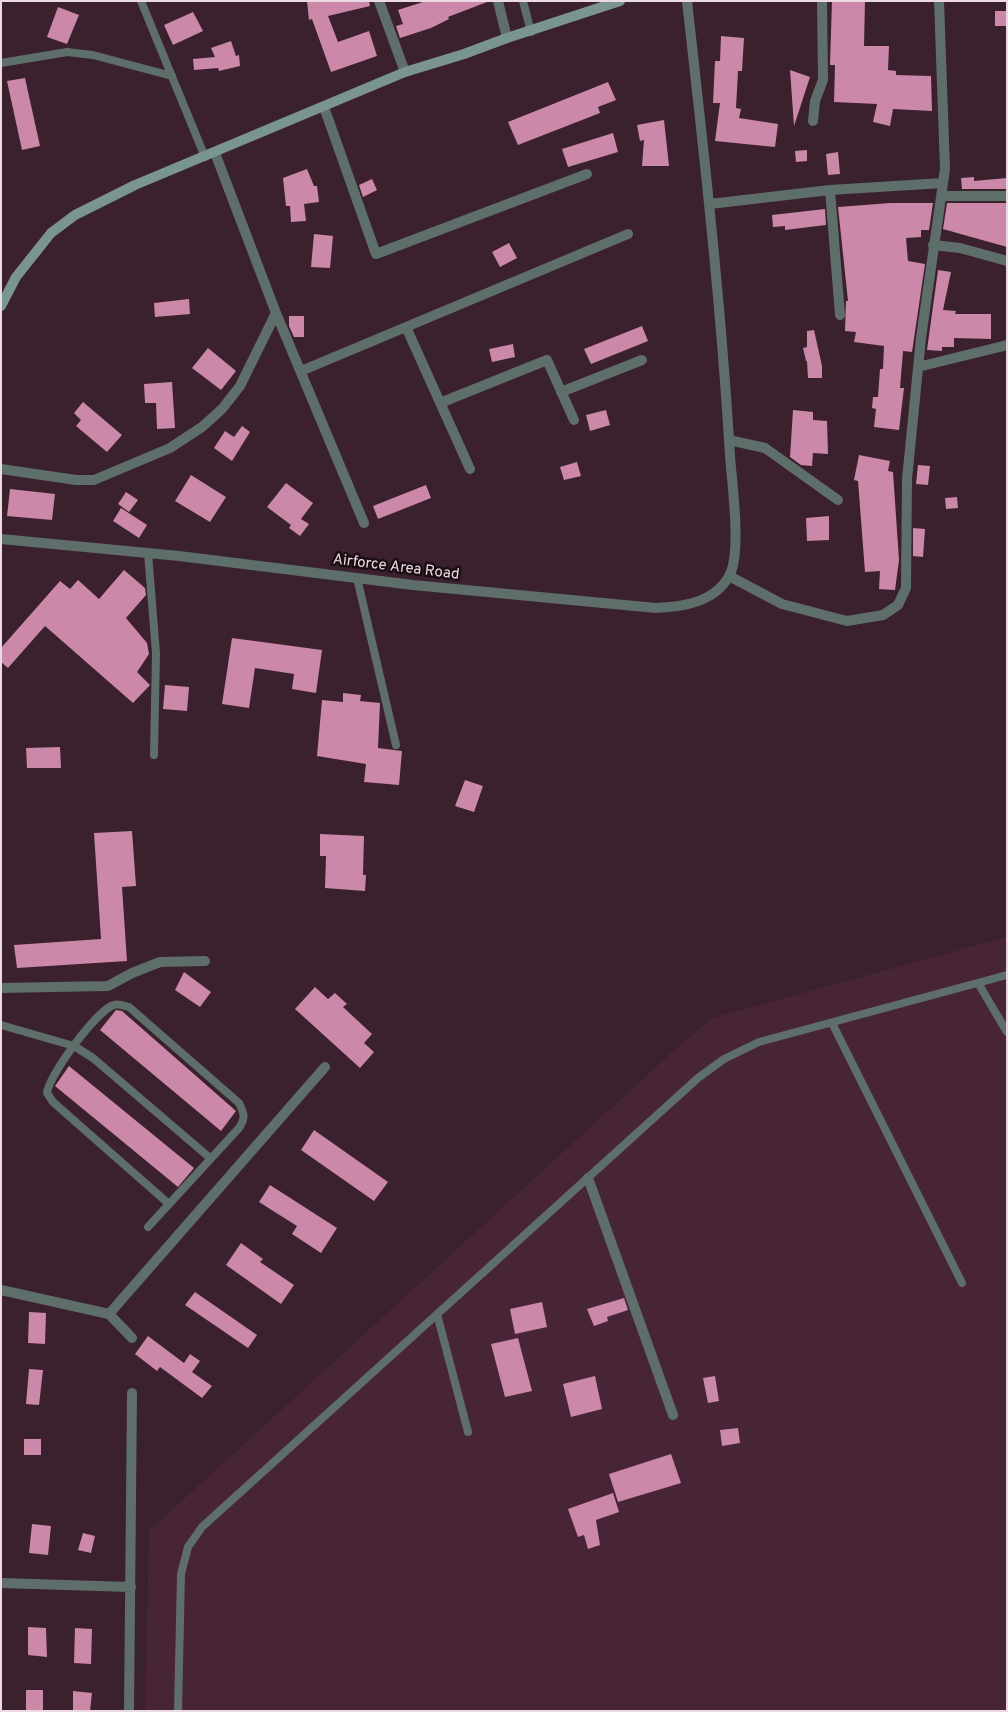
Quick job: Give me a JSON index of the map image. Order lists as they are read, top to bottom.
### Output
{
  "streets": {
    "street": ["Airforce Area Road"]
  }
}
